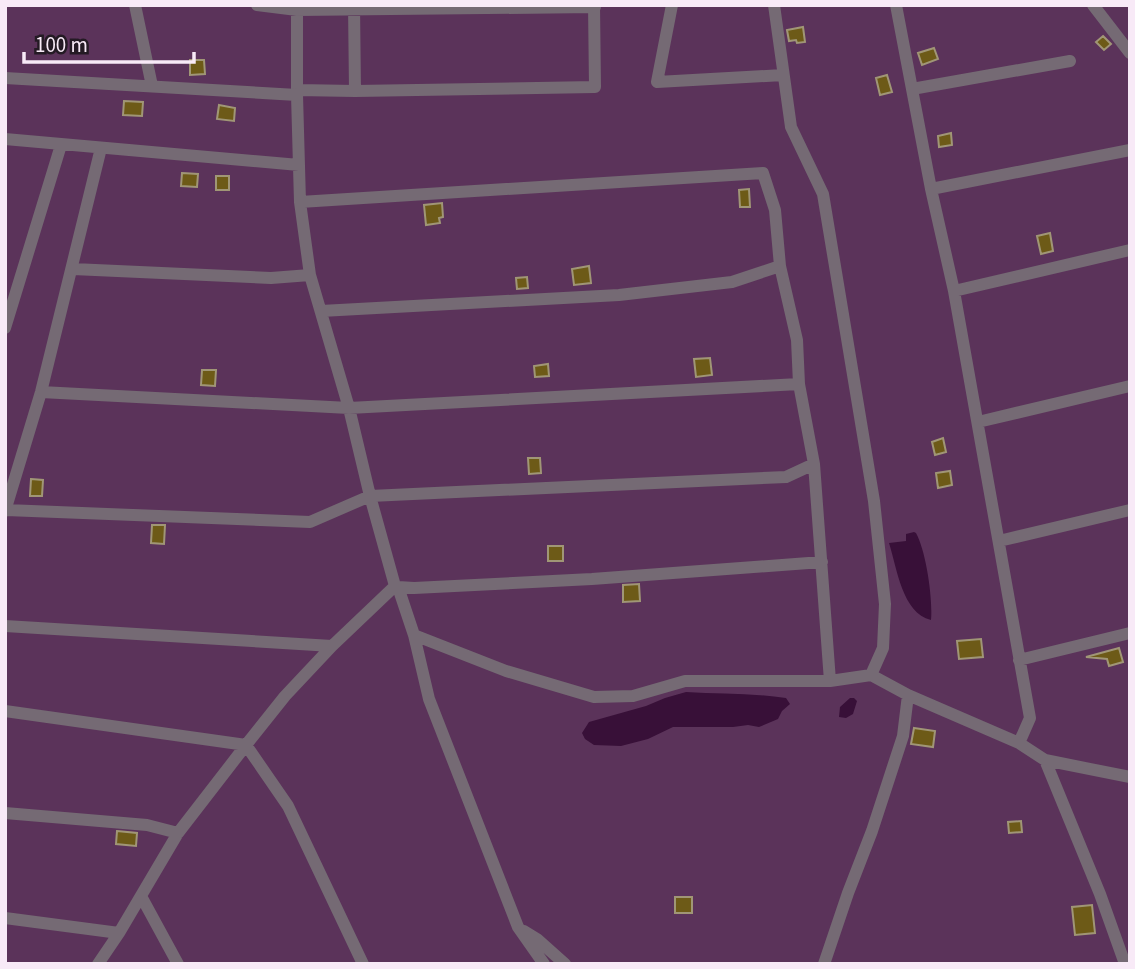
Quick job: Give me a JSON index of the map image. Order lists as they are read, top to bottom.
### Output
{
  "scale_bar": "100 m"
}
